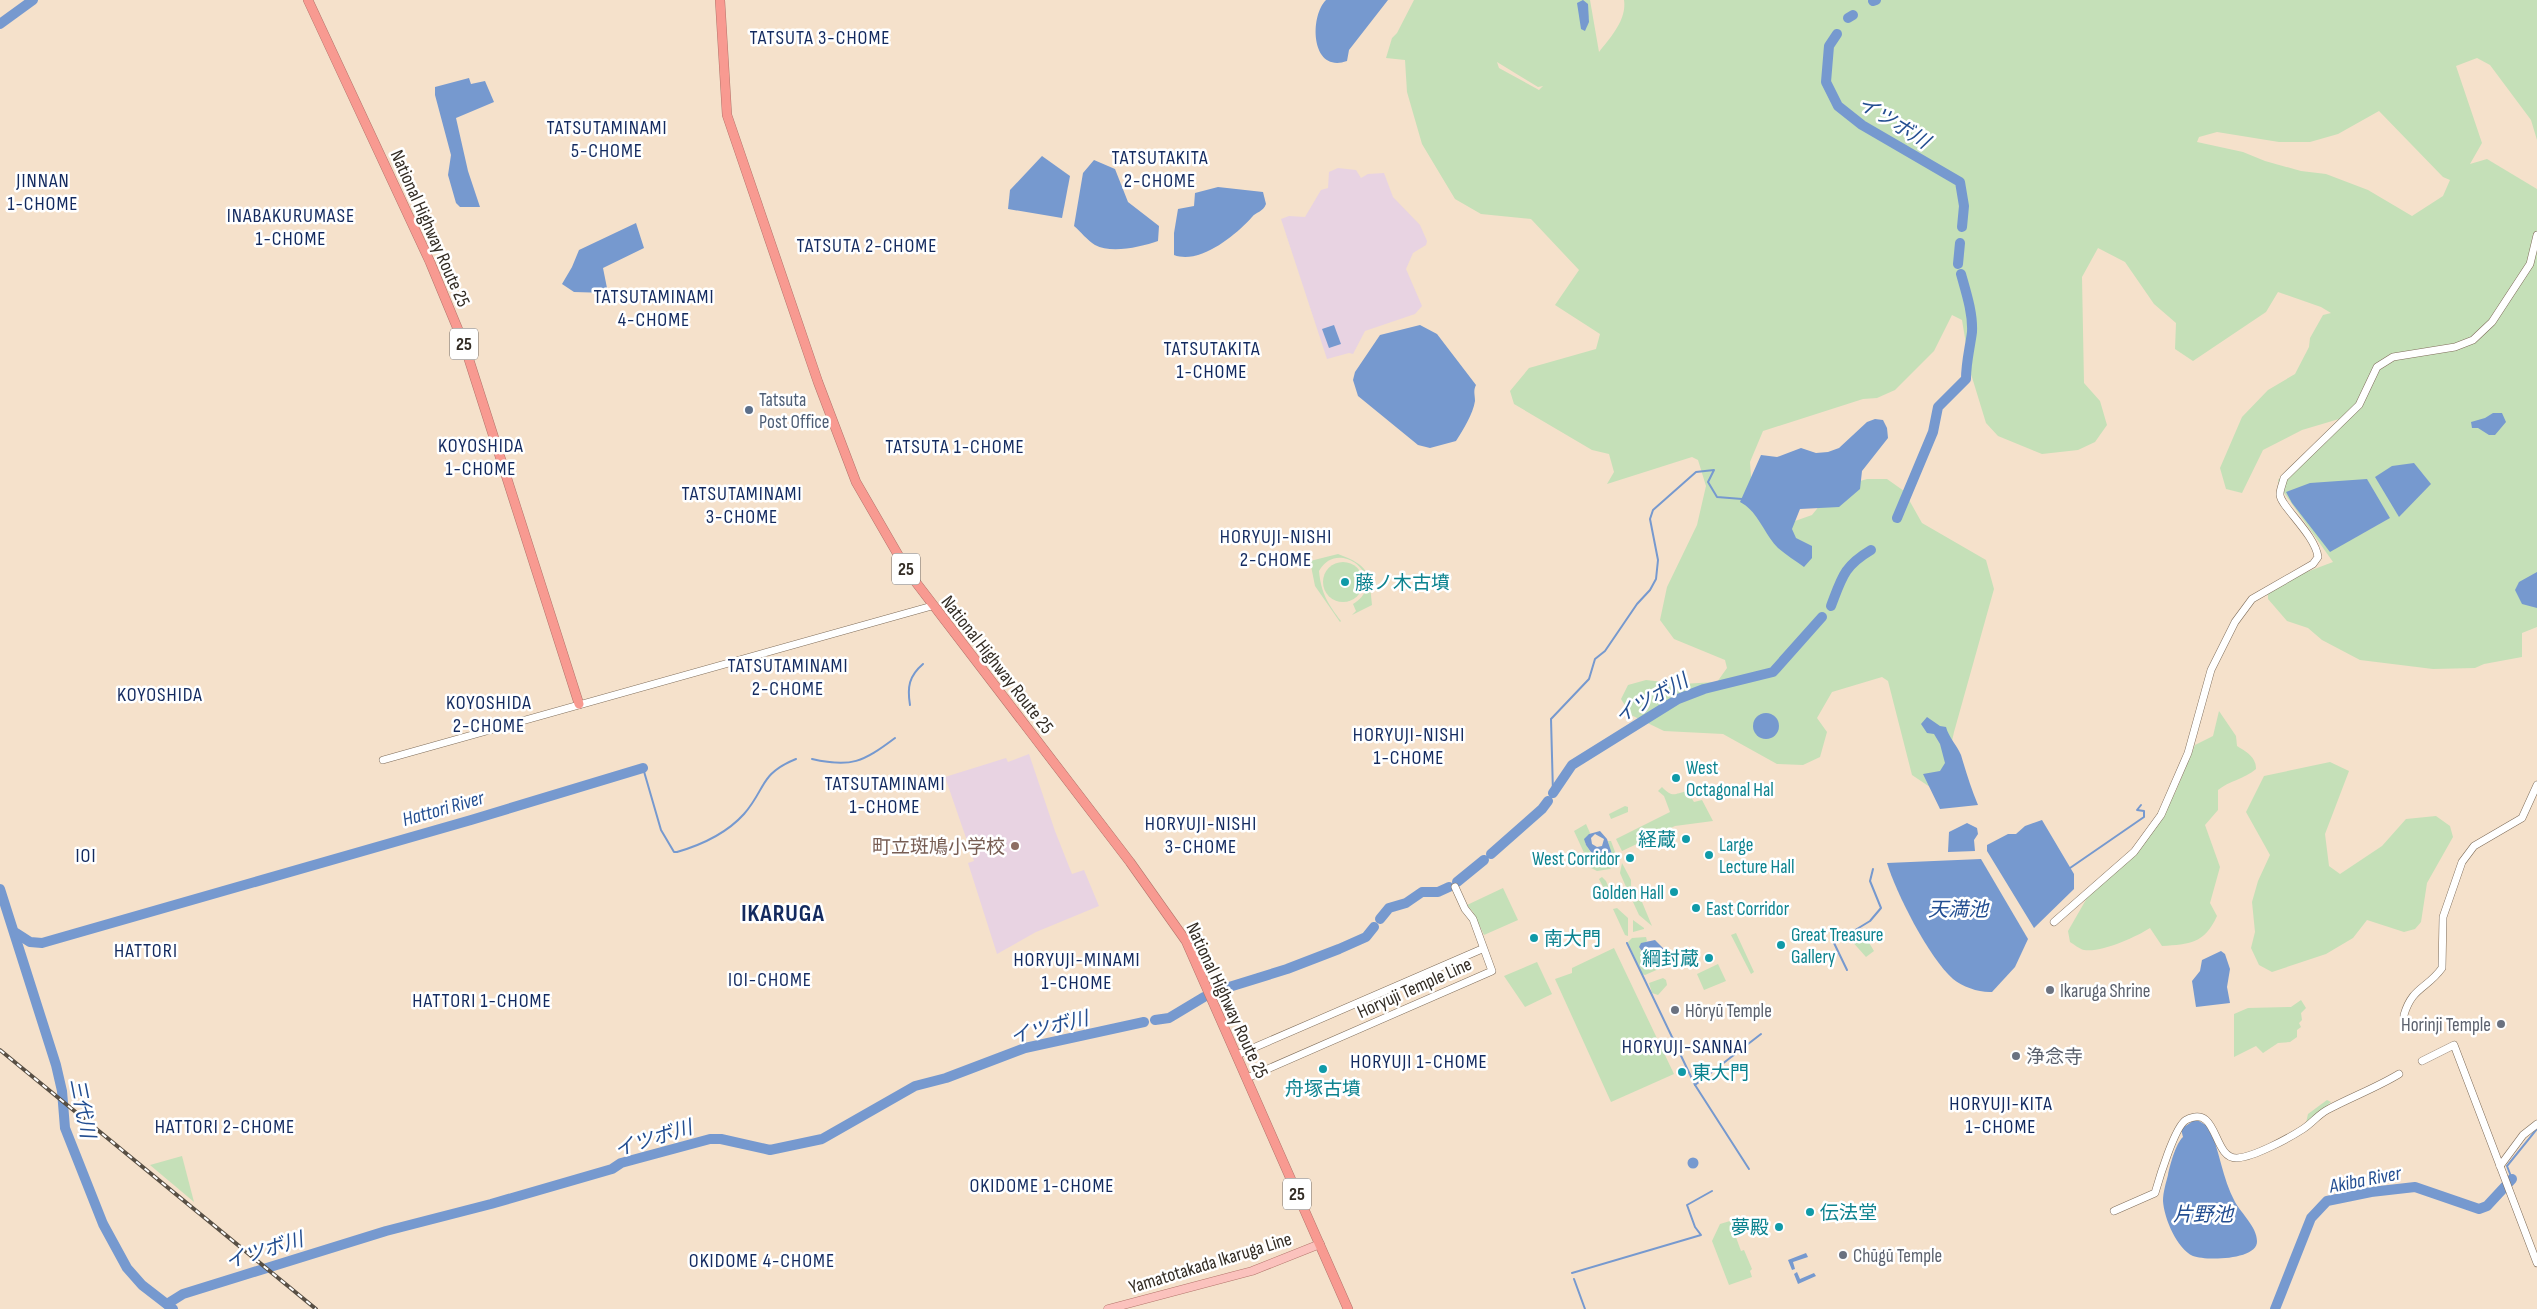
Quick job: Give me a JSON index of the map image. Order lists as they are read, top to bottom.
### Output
{
  "streets": {
    "highway": ["National Highway Route 25", "25"],
    "main road": ["Yamatotakada Ikaruga Line"],
    "street": ["Horyuji Temple Line"]
  },
  "crossings": [
    ["National Highway Route 25", "Horyuji Temple Line"],
    ["National Highway Route 25", "Yamatotakada Ikaruga Line"]
  ],
  "districts": [
    "TATSUTA 3-CHOME",
    "TATSUTAMINAMI 5-CHOME",
    "TATSUTAKITA 2-CHOME",
    "JINNAN 1-CHOME",
    "INABAKURUMASE 1-CHOME",
    "TATSUTA 2-CHOME",
    "TATSUTAMINAMI 4-CHOME",
    "TATSUTAKITA 1-CHOME",
    "KOYOSHIDA 1-CHOME",
    "TATSUTA 1-CHOME",
    "TATSUTAMINAMI 3-CHOME",
    "HORYUJI-NISHI 2-CHOME",
    "TATSUTAMINAMI 2-CHOME",
    "KOYOSHIDA",
    "KOYOSHIDA 2-CHOME",
    "HORYUJI-NISHI 1-CHOME",
    "TATSUTAMINAMI 1-CHOME",
    "HORYUJI-NISHI 3-CHOME",
    "IOI",
    "IKARUGA",
    "HATTORI",
    "HORYUJI-MINAMI 1-CHOME",
    "IOI-CHOME",
    "HATTORI 1-CHOME",
    "HORYUJI-SANNAI",
    "HORYUJI 1-CHOME",
    "HORYUJI-KITA 1-CHOME",
    "HATTORI 2-CHOME",
    "OKIDOME 1-CHOME",
    "OKIDOME 4-CHOME"
  ],
  "water": [
    "イツボ川",
    "Hattori River",
    "天満池",
    "三代川",
    "Akiba River",
    "片野池"
  ],
  "places": [
    "Tatsuta Post Office",
    "藤ノ木古墳",
    "West Octagonal Hal",
    "経蔵",
    "町立斑鳩小学校",
    "Large Lecture Hall",
    "West Corridor",
    "Golden Hall",
    "East Corridor",
    "南大門",
    "Great Treasure Gallery",
    "綱封蔵",
    "Ikaruga Shrine",
    "Hōryū Temple",
    "Horinji Temple",
    "浄念寺",
    "舟塚古墳",
    "東大門",
    "伝法堂",
    "夢殿",
    "Chūgū Temple"
  ]
}
